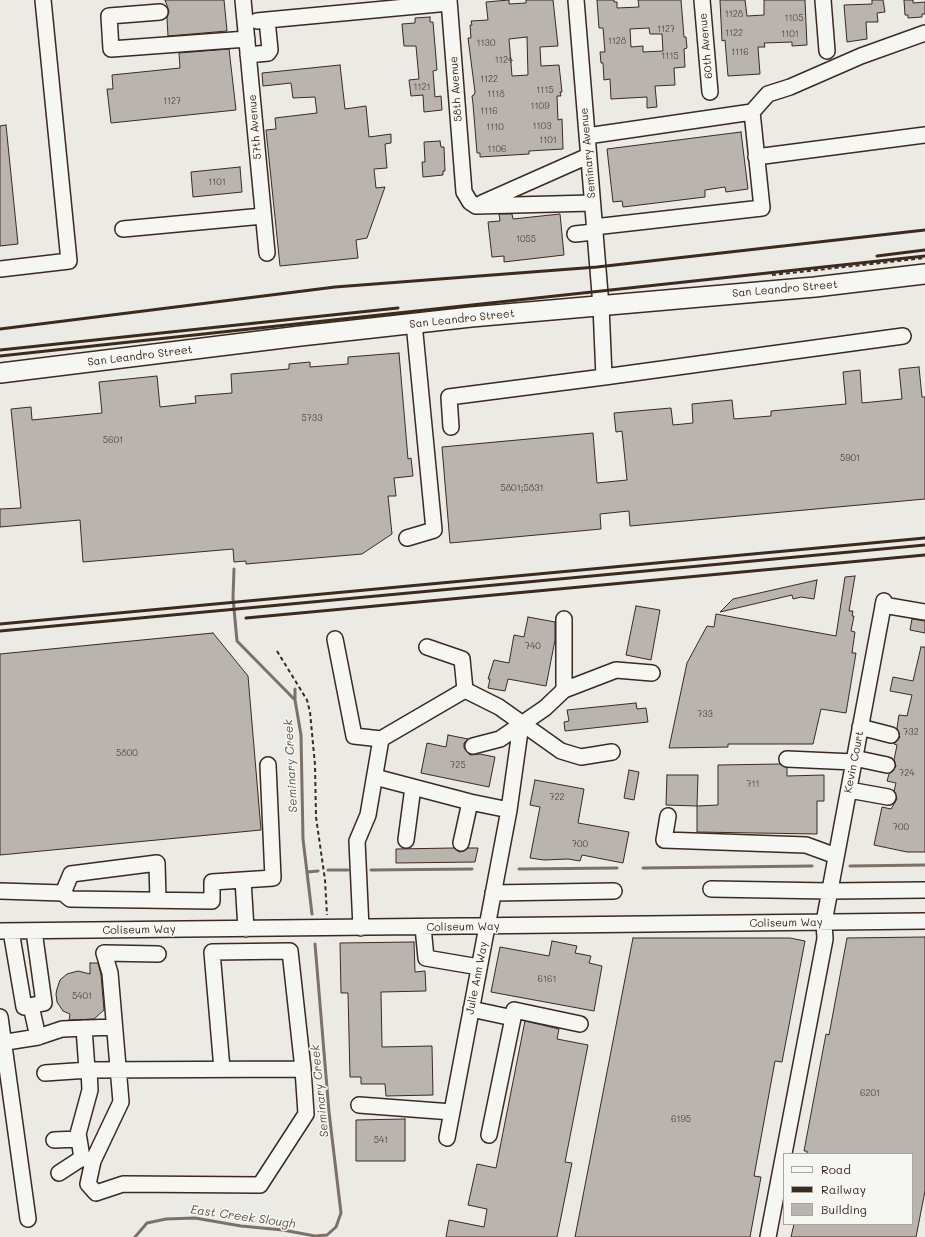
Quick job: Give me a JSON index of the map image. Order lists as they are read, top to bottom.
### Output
{
  "streets": {
    "main road": ["San Leandro Street"],
    "street": [
      "60th Avenue",
      "58th Avenue",
      "57th Avenue",
      "Seminary Avenue",
      "Kevin Court",
      "Coliseum Way",
      "Julie Ann Way"
    ]
  },
  "crossings": [
    ["Seminary Avenue", "San Leandro Street"],
    ["Kevin Court", "Coliseum Way"],
    ["Coliseum Way", "Julie Ann Way"]
  ],
  "water": ["Seminary Creek", "East Creek Slough"],
  "house_numbers": [
    "1128",
    "1105",
    "1127",
    "1122",
    "1101",
    "1128",
    "1130",
    "1116",
    "1115",
    "1124",
    "1122",
    "1121",
    "1115",
    "1118",
    "1127",
    "1109",
    "1116",
    "1103",
    "1110",
    "1101",
    "1106",
    "1101",
    "1055",
    "5733",
    "5601",
    "5901",
    "5801;5831",
    "740",
    "733",
    "732",
    "5800",
    "725",
    "724",
    "711",
    "722",
    "700",
    "700",
    "6161",
    "5401",
    "6201",
    "6195",
    "541"
  ],
  "legend": ["Road", "Railway", "Building"]
}
